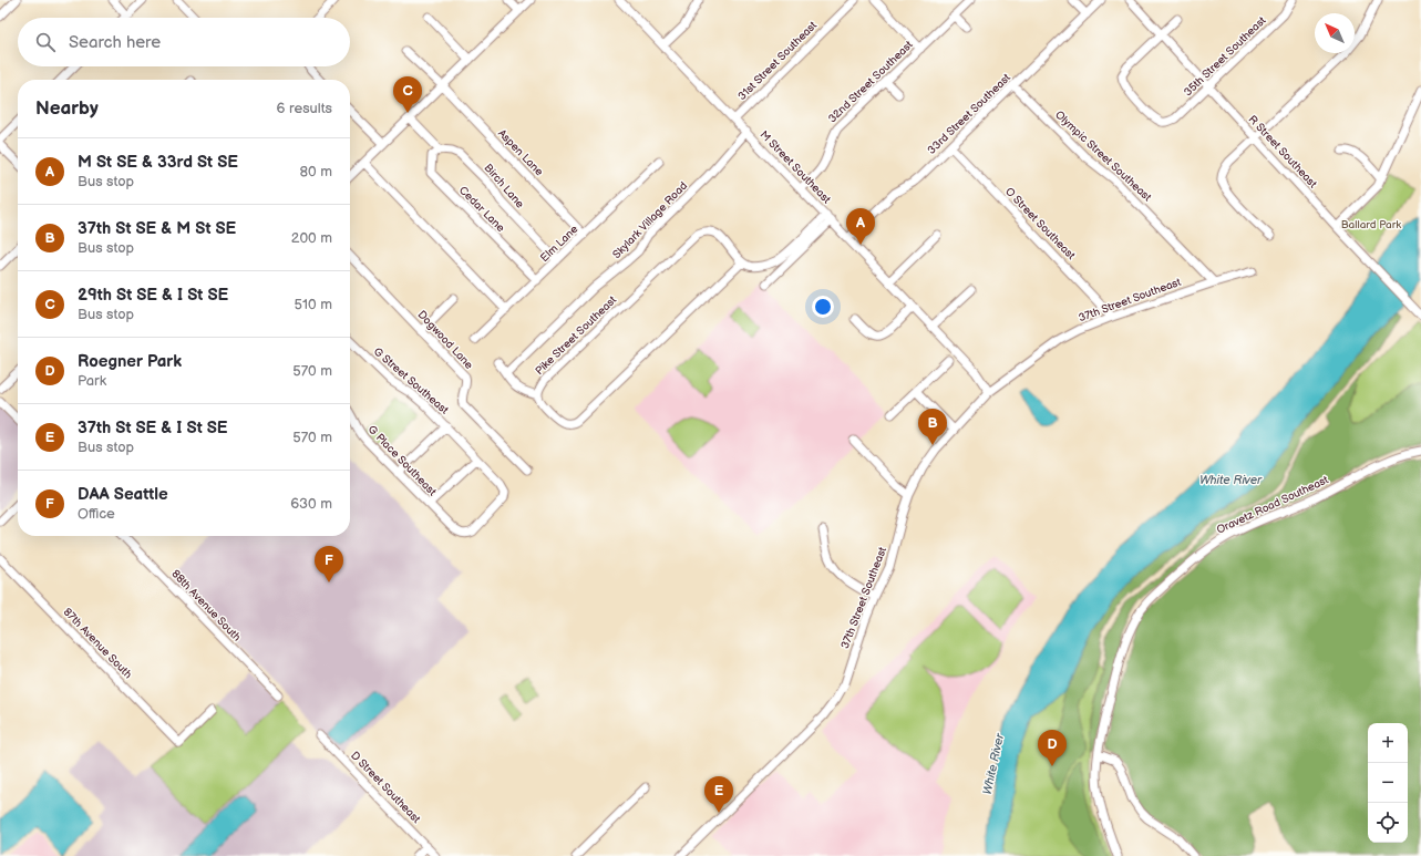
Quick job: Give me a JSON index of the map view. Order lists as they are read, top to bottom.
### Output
{
  "streets": {
    "street": [
      "35th Street Southeast",
      "31st Street Southeast",
      "32nd Street Southeast",
      "33rd Street Southeast",
      "R Street Southeast",
      "Aspen Lane",
      "Olympic Street Southeast",
      "M Street Southeast",
      "Birch Lane",
      "Cedar Lane",
      "Skylark Village Road",
      "O Street Southeast",
      "Elm Lane",
      "37th Street Southeast",
      "Pike Street Southeast",
      "Dogwood Lane",
      "G Street Southeast",
      "G Place Southeast",
      "Oravetz Road Southeast",
      "88th Avenue South",
      "87th Avenue South",
      "D Street Southeast"
    ]
  },
  "crossings": [
    ["35th Street Southeast", "R Street Southeast"],
    ["31st Street Southeast", "M Street Southeast"],
    ["32nd Street Southeast", "M Street Southeast"],
    ["33rd Street Southeast", "Olympic Street Southeast"],
    ["33rd Street Southeast", "M Street Southeast"],
    ["33rd Street Southeast", "O Street Southeast"],
    ["Aspen Lane", "Elm Lane"],
    ["Olympic Street Southeast", "37th Street Southeast"],
    ["M Street Southeast", "Skylark Village Road"],
    ["M Street Southeast", "37th Street Southeast"],
    ["Birch Lane", "Cedar Lane"],
    ["Birch Lane", "Elm Lane"],
    ["Cedar Lane", "Elm Lane"],
    ["O Street Southeast", "37th Street Southeast"],
    ["G Street Southeast", "G Place Southeast"]
  ],
  "water": ["White River"],
  "parks": ["Ballard Park"],
  "north": "top left",
  "page": {
    "search": "Search here",
    "pins": [
      "C",
      "A",
      "B",
      "F",
      "D",
      "E"
    ],
    "heading": ["Nearby", "6 results"],
    "list": [
      {
        "mark": "A",
        "name": "M St SE & 33rd St SE",
        "note": "Bus stop",
        "value": "80 m"
      },
      {
        "mark": "B",
        "name": "37th St SE & M St SE",
        "note": "Bus stop",
        "value": "200 m"
      },
      {
        "mark": "C",
        "name": "29th St SE & I St SE",
        "note": "Bus stop",
        "value": "510 m"
      },
      {
        "mark": "D",
        "name": "Roegner Park",
        "note": "Park",
        "value": "570 m"
      },
      {
        "mark": "E",
        "name": "37th St SE & I St SE",
        "note": "Bus stop",
        "value": "570 m"
      },
      {
        "mark": "F",
        "name": "DAA Seattle",
        "note": "Office",
        "value": "630 m"
      }
    ],
    "map_buttons": ["+", "−"]
  }
}
